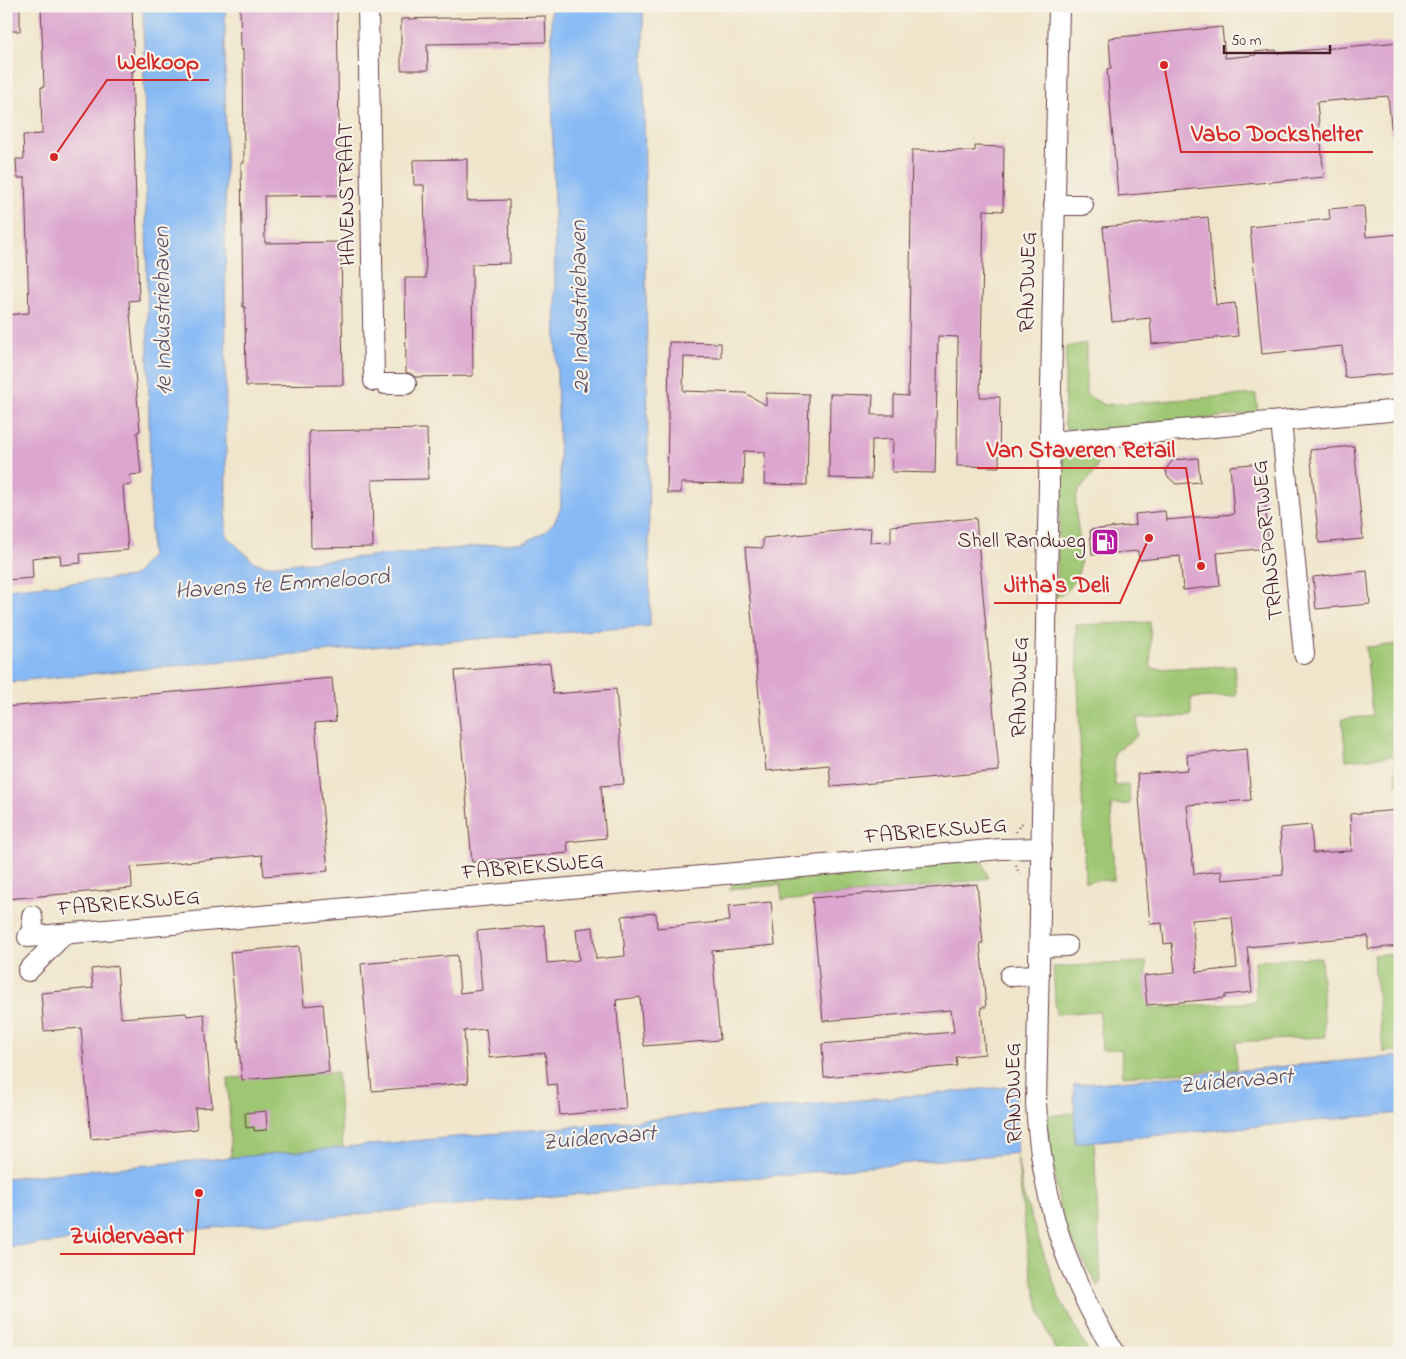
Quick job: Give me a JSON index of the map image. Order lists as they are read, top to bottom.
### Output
{
  "streets": {
    "street": [
      "HAVENSTRAAT",
      "RANDWEG",
      "TRANSPORTWEG",
      "FABRIEKSWEG"
    ]
  },
  "crossings": [
    ["RANDWEG", "FABRIEKSWEG"]
  ],
  "water": [
    "2e Industriehaven",
    "1e Industriehaven",
    "Havens te Emmeloord",
    "Zuidervaart"
  ],
  "places": {
    "other": [
      "Vabo Dockshelter",
      "Welkoop",
      "Jitha's Deli",
      "Van Staveren Retail",
      "Zuidervaart"
    ],
    "fuel station": ["Shell Randweg"]
  },
  "scale_bar": "50 m"
}
